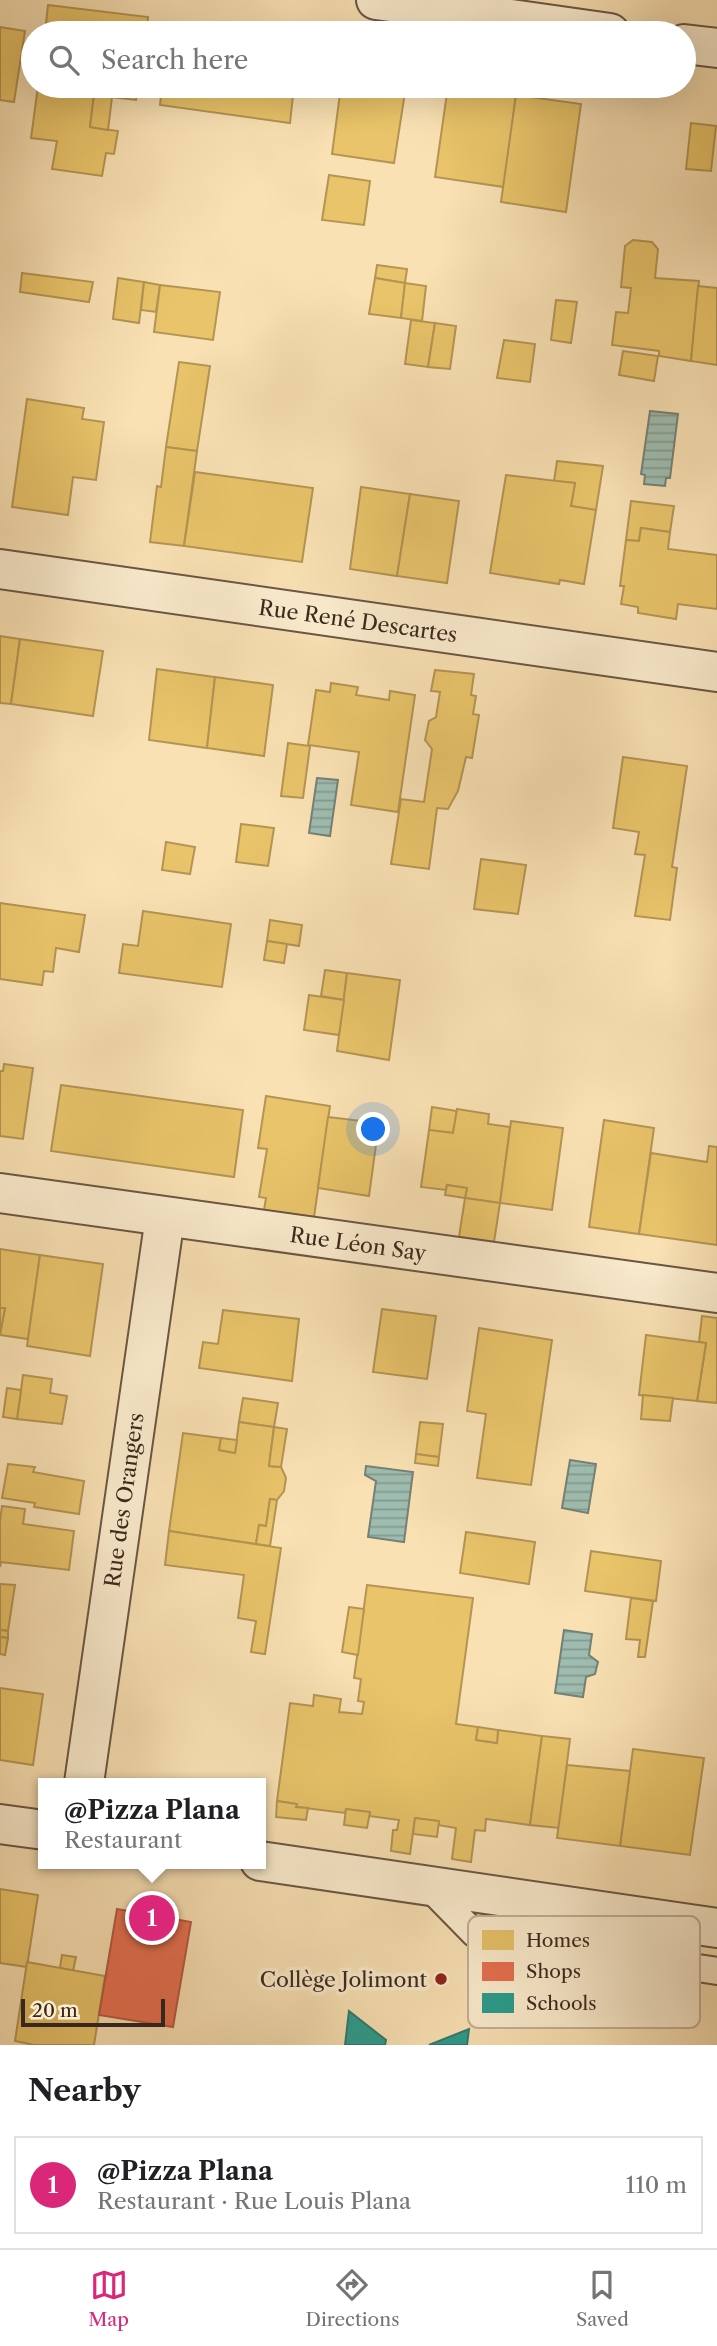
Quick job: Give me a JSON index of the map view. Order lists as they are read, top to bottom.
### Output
{
  "streets": {
    "street": ["Rue René Descartes", "Rue Léon Say", "Rue des Orangers"]
  },
  "crossings": [
    ["Rue Léon Say", "Rue des Orangers"]
  ],
  "places": ["Collège Jolimont"],
  "legend": ["Homes", "Shops", "Schools"],
  "scale_bar": "20 m",
  "page": {
    "search": "Search here",
    "popup": ["@Pizza Plana", "Restaurant"],
    "pins": "1",
    "scale": "20 m",
    "heading": "Nearby",
    "list": [
      {
        "mark": "1",
        "name": "@Pizza Plana",
        "note": "Restaurant · Rue Louis Plana",
        "value": "110 m"
      }
    ],
    "nav": ["Map", "Directions", "Saved"]
  }
}
